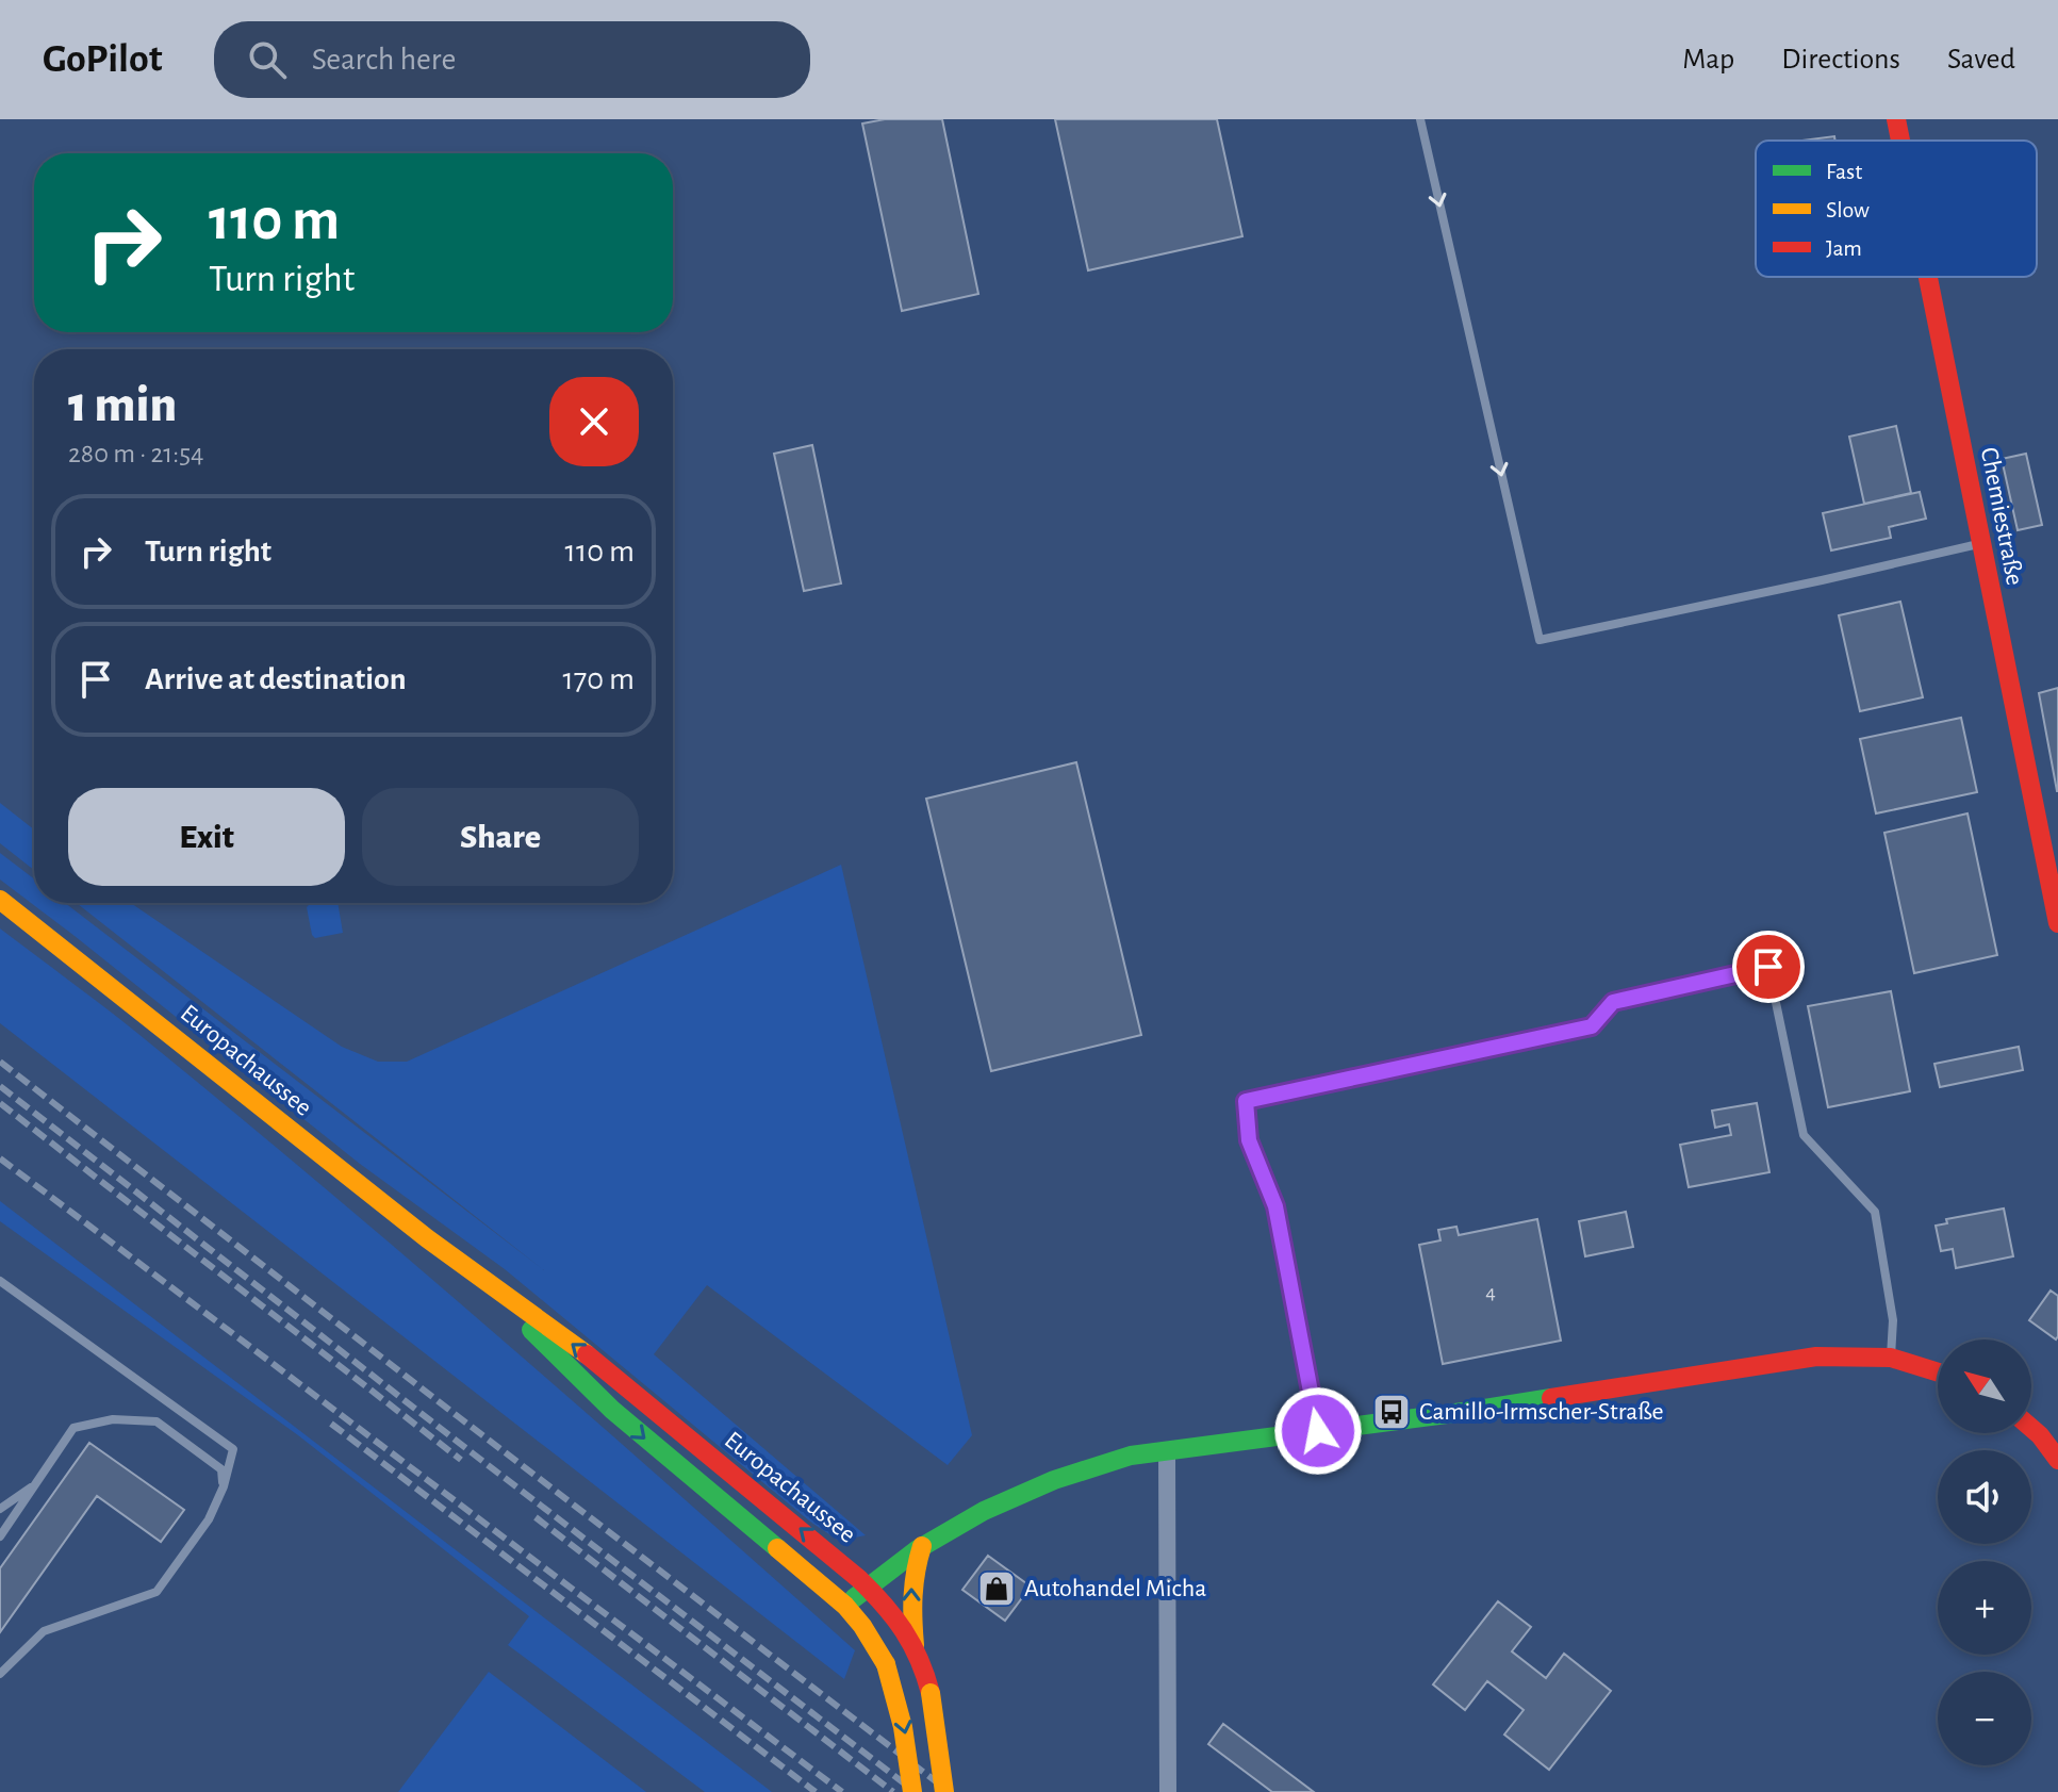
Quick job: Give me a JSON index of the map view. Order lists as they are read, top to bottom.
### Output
{
  "streets": {
    "street": ["Chemiestraße", "Europachaussee"]
  },
  "places": {
    "bus stop": ["Camillo-Irmscher-Straße"],
    "shop": ["Autohandel Micha"]
  },
  "house_numbers": ["4"],
  "legend": ["Fast", "Slow", "Jam"],
  "north": "top left",
  "page": {
    "header": "GoPilot",
    "search": "Search here",
    "nav": ["Map", "Directions", "Saved"],
    "turn": ["110 m", "Turn right"],
    "heading": ["1 min", "280 m · 21:54"],
    "list": [
      {
        "name": "Turn right",
        "value": "110 m"
      },
      {
        "name": "Arrive at destination",
        "value": "170 m"
      }
    ],
    "buttons": ["Exit", "Share"],
    "map_buttons": ["+", "−"]
  }
}
